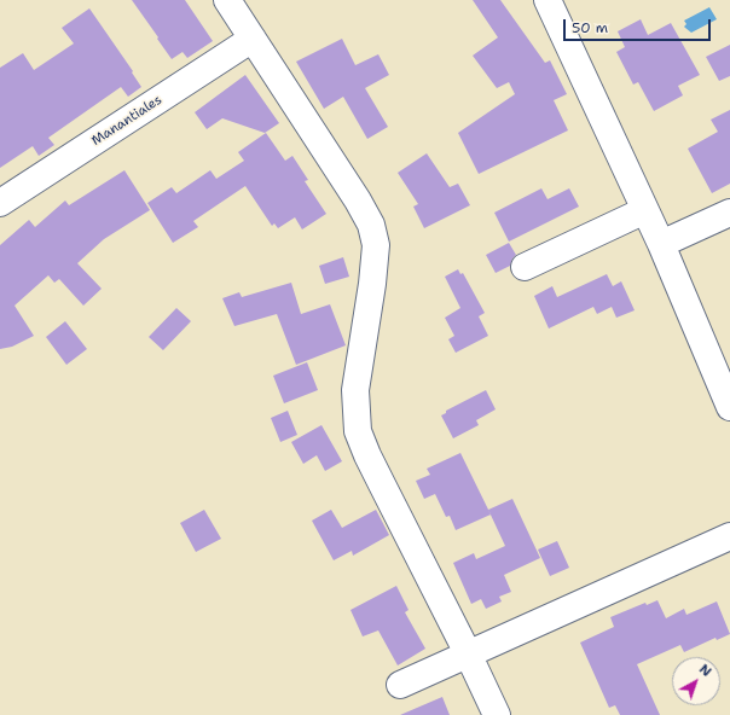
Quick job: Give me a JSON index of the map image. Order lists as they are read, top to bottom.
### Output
{
  "streets": {
    "street": ["Manantiales"]
  },
  "scale_bar": "50 m",
  "north": "top right"
}
